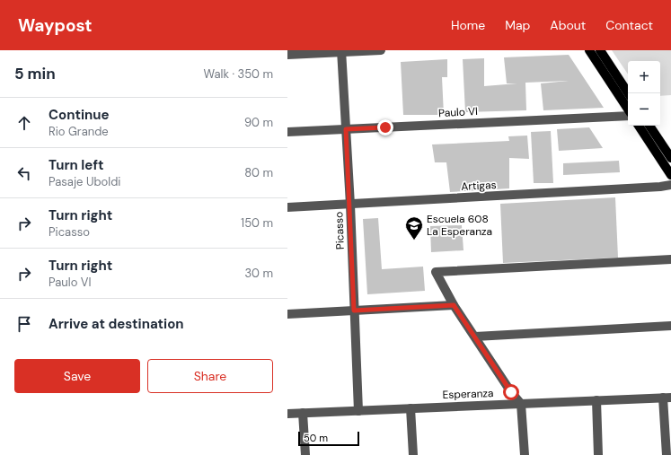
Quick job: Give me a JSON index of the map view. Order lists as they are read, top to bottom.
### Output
{
  "streets": {
    "street": [
      "Paulo VI",
      "Artigas",
      "Picasso",
      "Esperanza"
    ]
  },
  "crossings": [
    ["Paulo VI", "Picasso"],
    ["Artigas", "Picasso"],
    ["Picasso", "Esperanza"]
  ],
  "places": {
    "school or university": ["Escuela 608 La Esperanza"]
  },
  "scale_bar": "50 m",
  "page": {
    "header": "Waypost",
    "nav": [
      "Home",
      "Map",
      "About",
      "Contact"
    ],
    "heading": ["5 min", "Walk · 350 m"],
    "map_buttons": ["+", "−"],
    "list": [
      ["Continue", "Rio Grande", "90 m"],
      ["Turn left", "Pasaje Uboldi", "80 m"],
      ["Turn right", "Picasso", "150 m"],
      ["Turn right", "Paulo VI", "30 m"],
      "Arrive at destination"
    ],
    "buttons": ["Save", "Share"],
    "scale": "50 m"
  }
}
